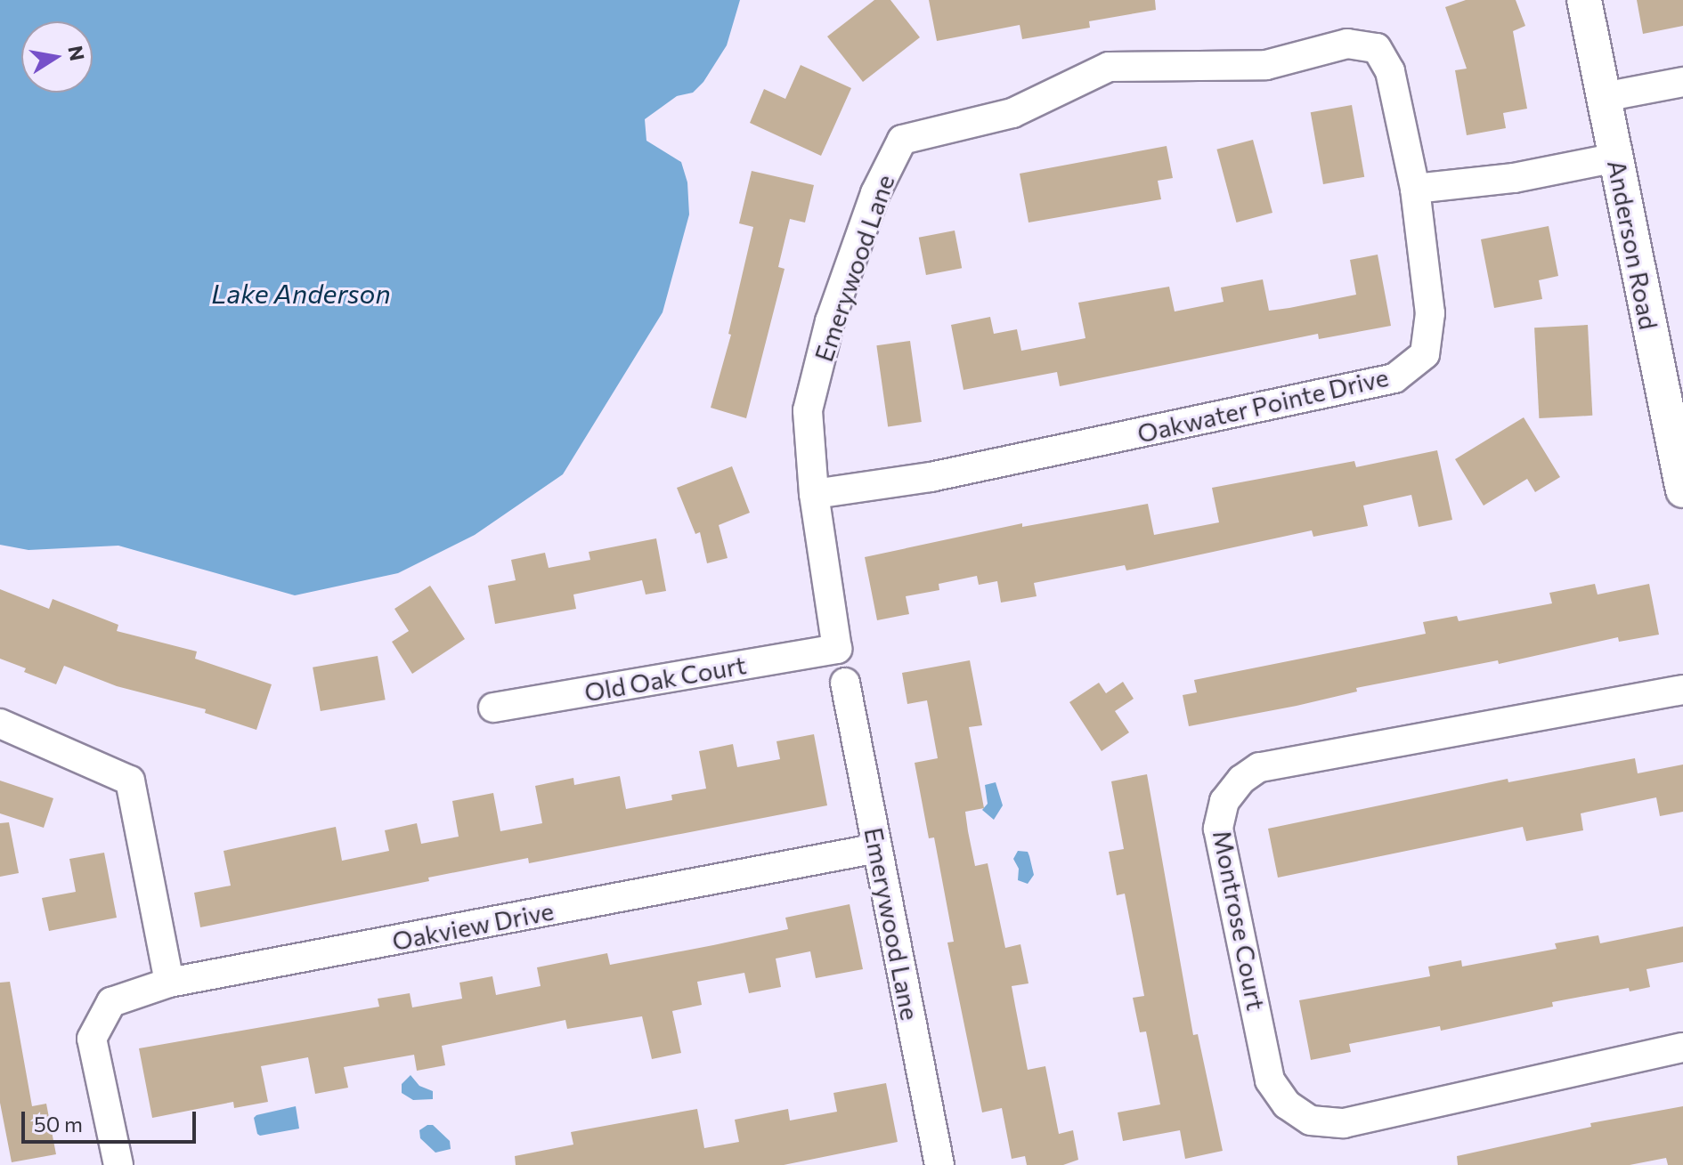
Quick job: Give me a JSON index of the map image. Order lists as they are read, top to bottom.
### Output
{
  "streets": {
    "street": [
      "Anderson Road",
      "Emerywood Lane",
      "Oakwater Pointe Drive",
      "Old Oak Court",
      "Montrose Court",
      "Oakview Drive"
    ]
  },
  "crossings": [
    ["Emerywood Lane", "Oakwater Pointe Drive"],
    ["Emerywood Lane", "Old Oak Court"],
    ["Emerywood Lane", "Oakview Drive"]
  ],
  "water": ["Lake Anderson"],
  "scale_bar": "50 m",
  "north": "right"
}
